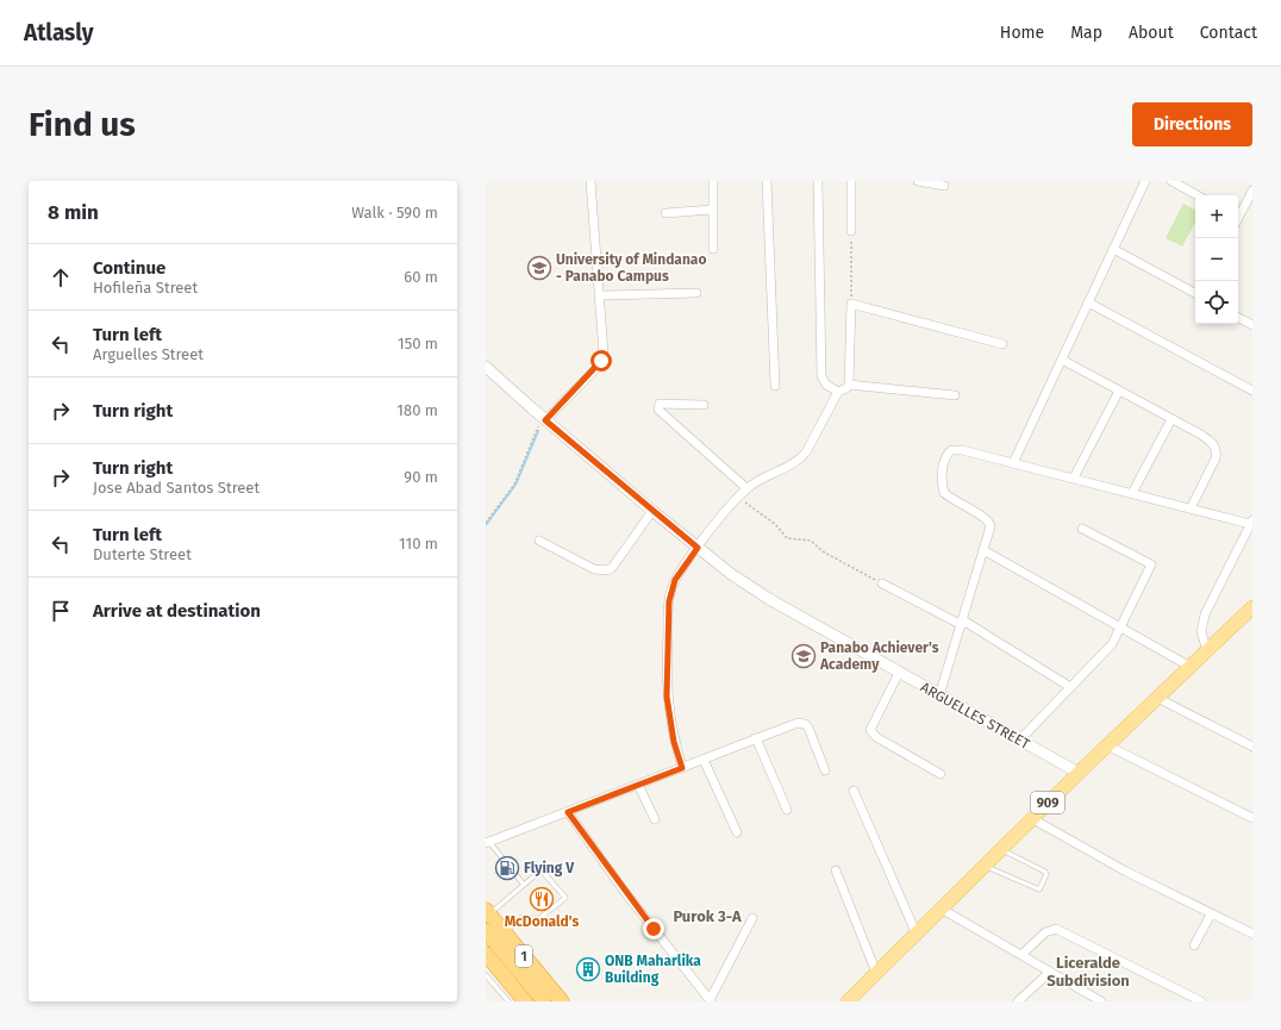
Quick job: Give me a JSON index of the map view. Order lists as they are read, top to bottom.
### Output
{
  "streets": {
    "highway": ["1"],
    "main road": ["909"],
    "street": ["ARGUELLES STREET"]
  },
  "crossings": [
    ["ARGUELLES STREET", "909"]
  ],
  "districts": ["Purok 3-A", "Liceralde Subdivision"],
  "places": {
    "school or university": ["University of Mindanao - Panabo Campus", "Panabo Achiever's Academy"],
    "fuel station": ["Flying V"],
    "restaurant": ["McDonald's"],
    "building": ["ONB Maharlika Building"]
  },
  "page": {
    "header": "Atlasly",
    "nav": [
      "Home",
      "Map",
      "About",
      "Contact"
    ],
    "buttons": "Directions",
    "title": "Find us",
    "heading": ["8 min", "Walk · 590 m"],
    "map_buttons": ["+", "−"],
    "list": [
      ["Continue", "Hofileña Street", "60 m"],
      ["Turn left", "Arguelles Street", "150 m"],
      ["Turn right", "180 m"],
      ["Turn right", "Jose Abad Santos Street", "90 m"],
      ["Turn left", "Duterte Street", "110 m"],
      "Arrive at destination"
    ]
  }
}
